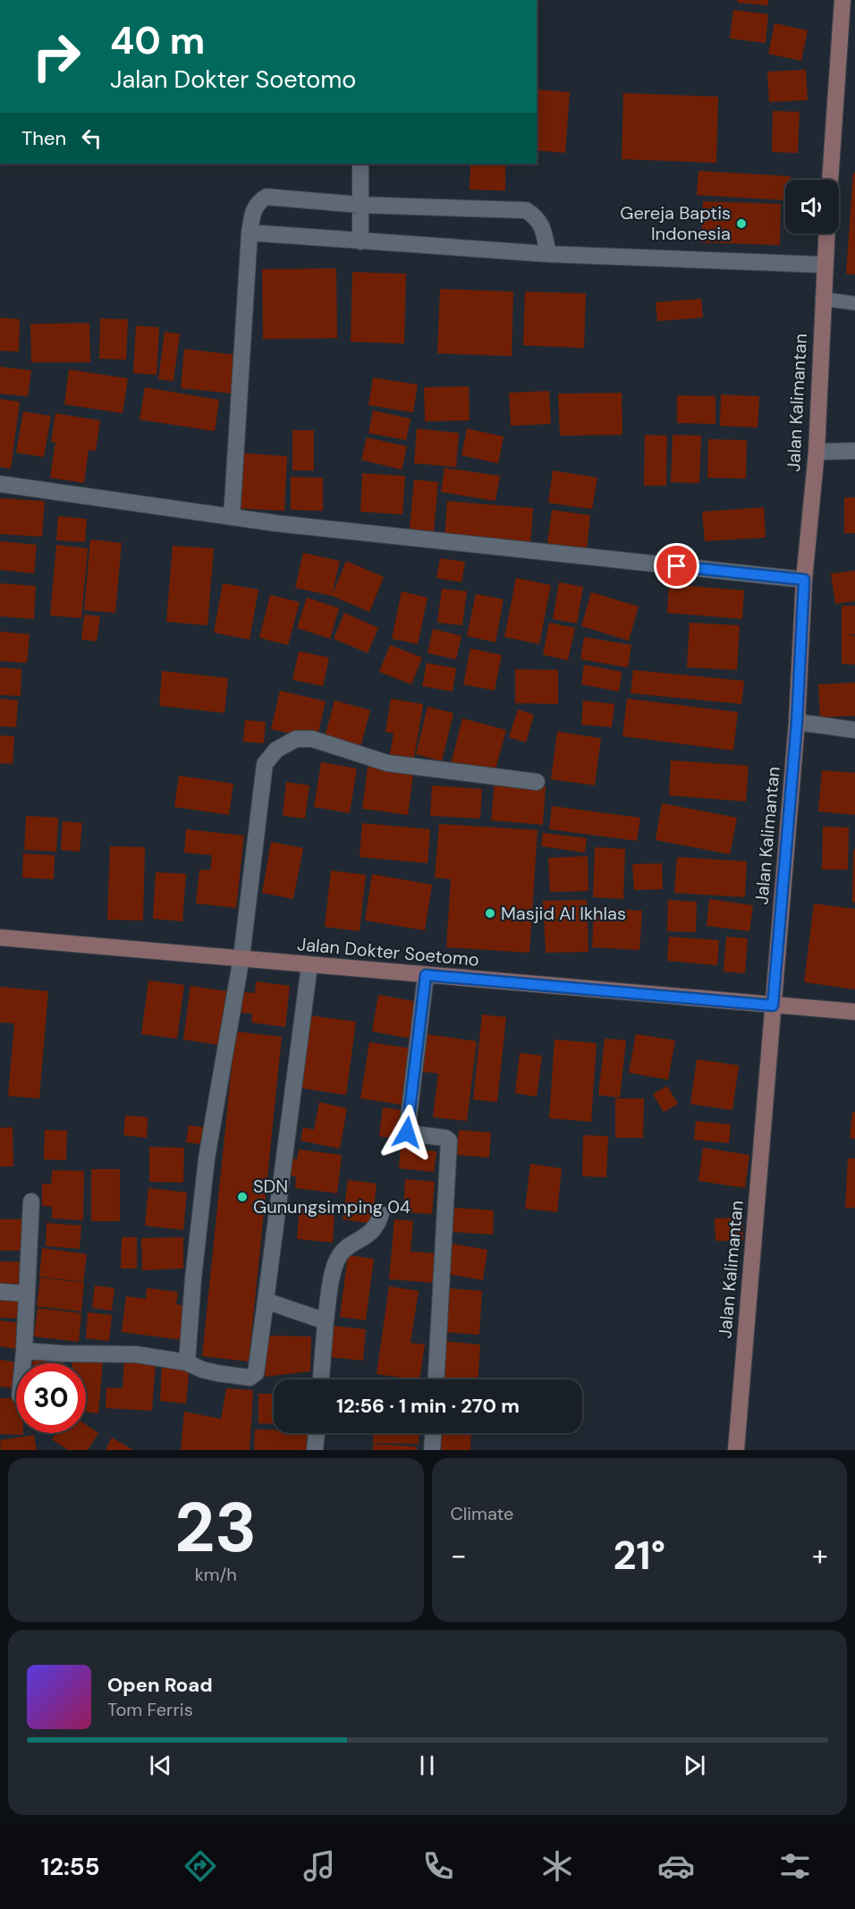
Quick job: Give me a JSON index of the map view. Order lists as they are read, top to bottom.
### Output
{
  "streets": {
    "street": ["Jalan Kalimantan", "Jalan Dokter Soetomo"]
  },
  "crossings": [
    ["Jalan Kalimantan", "Jalan Dokter Soetomo"]
  ],
  "places": ["Gereja Baptis Indonesia", "Masjid Al Ikhlas", "SDN Gunungsimping 04"],
  "page": {
    "turn": ["40 m", "Jalan Dokter Soetomo"],
    "then": "Then",
    "limit": "30",
    "trip": "12:56 · 1 min · 270 m",
    "tile": [
      ["23", "km/h"],
      "Climate"
    ],
    "heat": ["−", "21°", "+"],
    "song": ["Open Road", "Tom Ferris"],
    "tabs": "12:55"
  }
}
